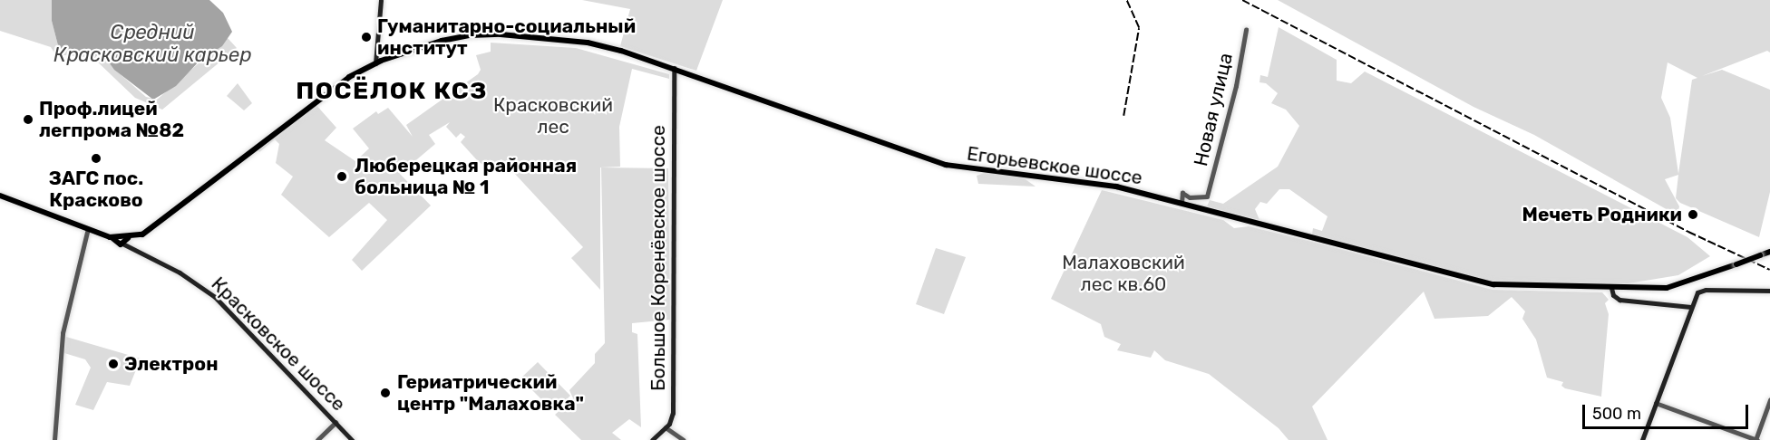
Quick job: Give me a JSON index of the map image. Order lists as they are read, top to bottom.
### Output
{
  "streets": {
    "main road": ["Егорьевское шоссе", "Большое Коренёвское шоссе", "Красковское шоссе"],
    "street": ["Новая улица"]
  },
  "crossings": [
    ["Новая улица", "Егорьевское шоссе"],
    ["Егорьевское шоссе", "Большое Коренёвское шоссе"],
    ["Егорьевское шоссе", "Красковское шоссе"]
  ],
  "districts": ["ПОСЁЛОК КСЗ"],
  "water": ["Средний Красковский карьер"],
  "parks": ["Красковский лес", "Малаховский лес кв.60"],
  "places": [
    "Гуманитарно-социальный институт",
    "Проф.лицей легпрома №82",
    "ЗАГС пос. Красково",
    "Люберецкая районная больница № 1",
    "Мечеть Родники",
    "Электрон",
    "Гериатрический центр \"Малаховка\""
  ],
  "scale_bar": "500 m"
}
